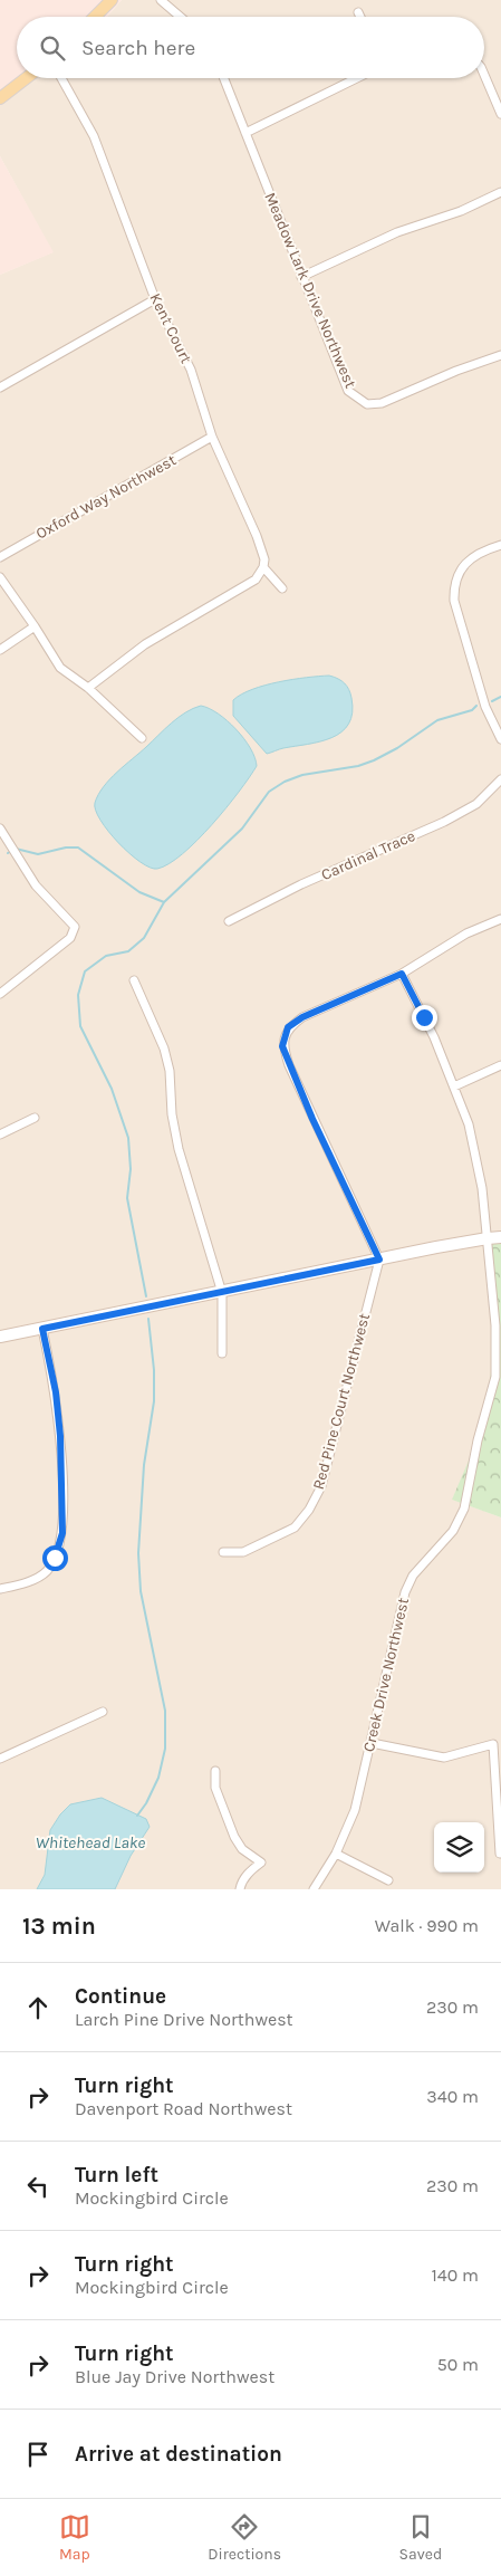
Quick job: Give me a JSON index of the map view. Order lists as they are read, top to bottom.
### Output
{
  "streets": {
    "street": [
      "Meadow Lark Drive Northwest",
      "Kent Court",
      "Oxford Way Northwest",
      "Cardinal Trace",
      "Red Pine Court Northwest",
      "Creek Drive Northwest"
    ]
  },
  "crossings": [
    ["Kent Court", "Oxford Way Northwest"]
  ],
  "water": ["Whitehead Lake"],
  "page": {
    "search": "Search here",
    "heading": ["13 min", "Walk · 990 m"],
    "list": [
      ["Continue", "Larch Pine Drive Northwest", "230 m"],
      ["Turn right", "Davenport Road Northwest", "340 m"],
      ["Turn left", "Mockingbird Circle", "230 m"],
      ["Turn right", "Mockingbird Circle", "140 m"],
      ["Turn right", "Blue Jay Drive Northwest", "50 m"],
      "Arrive at destination"
    ],
    "nav": ["Map", "Directions", "Saved"]
  }
}
